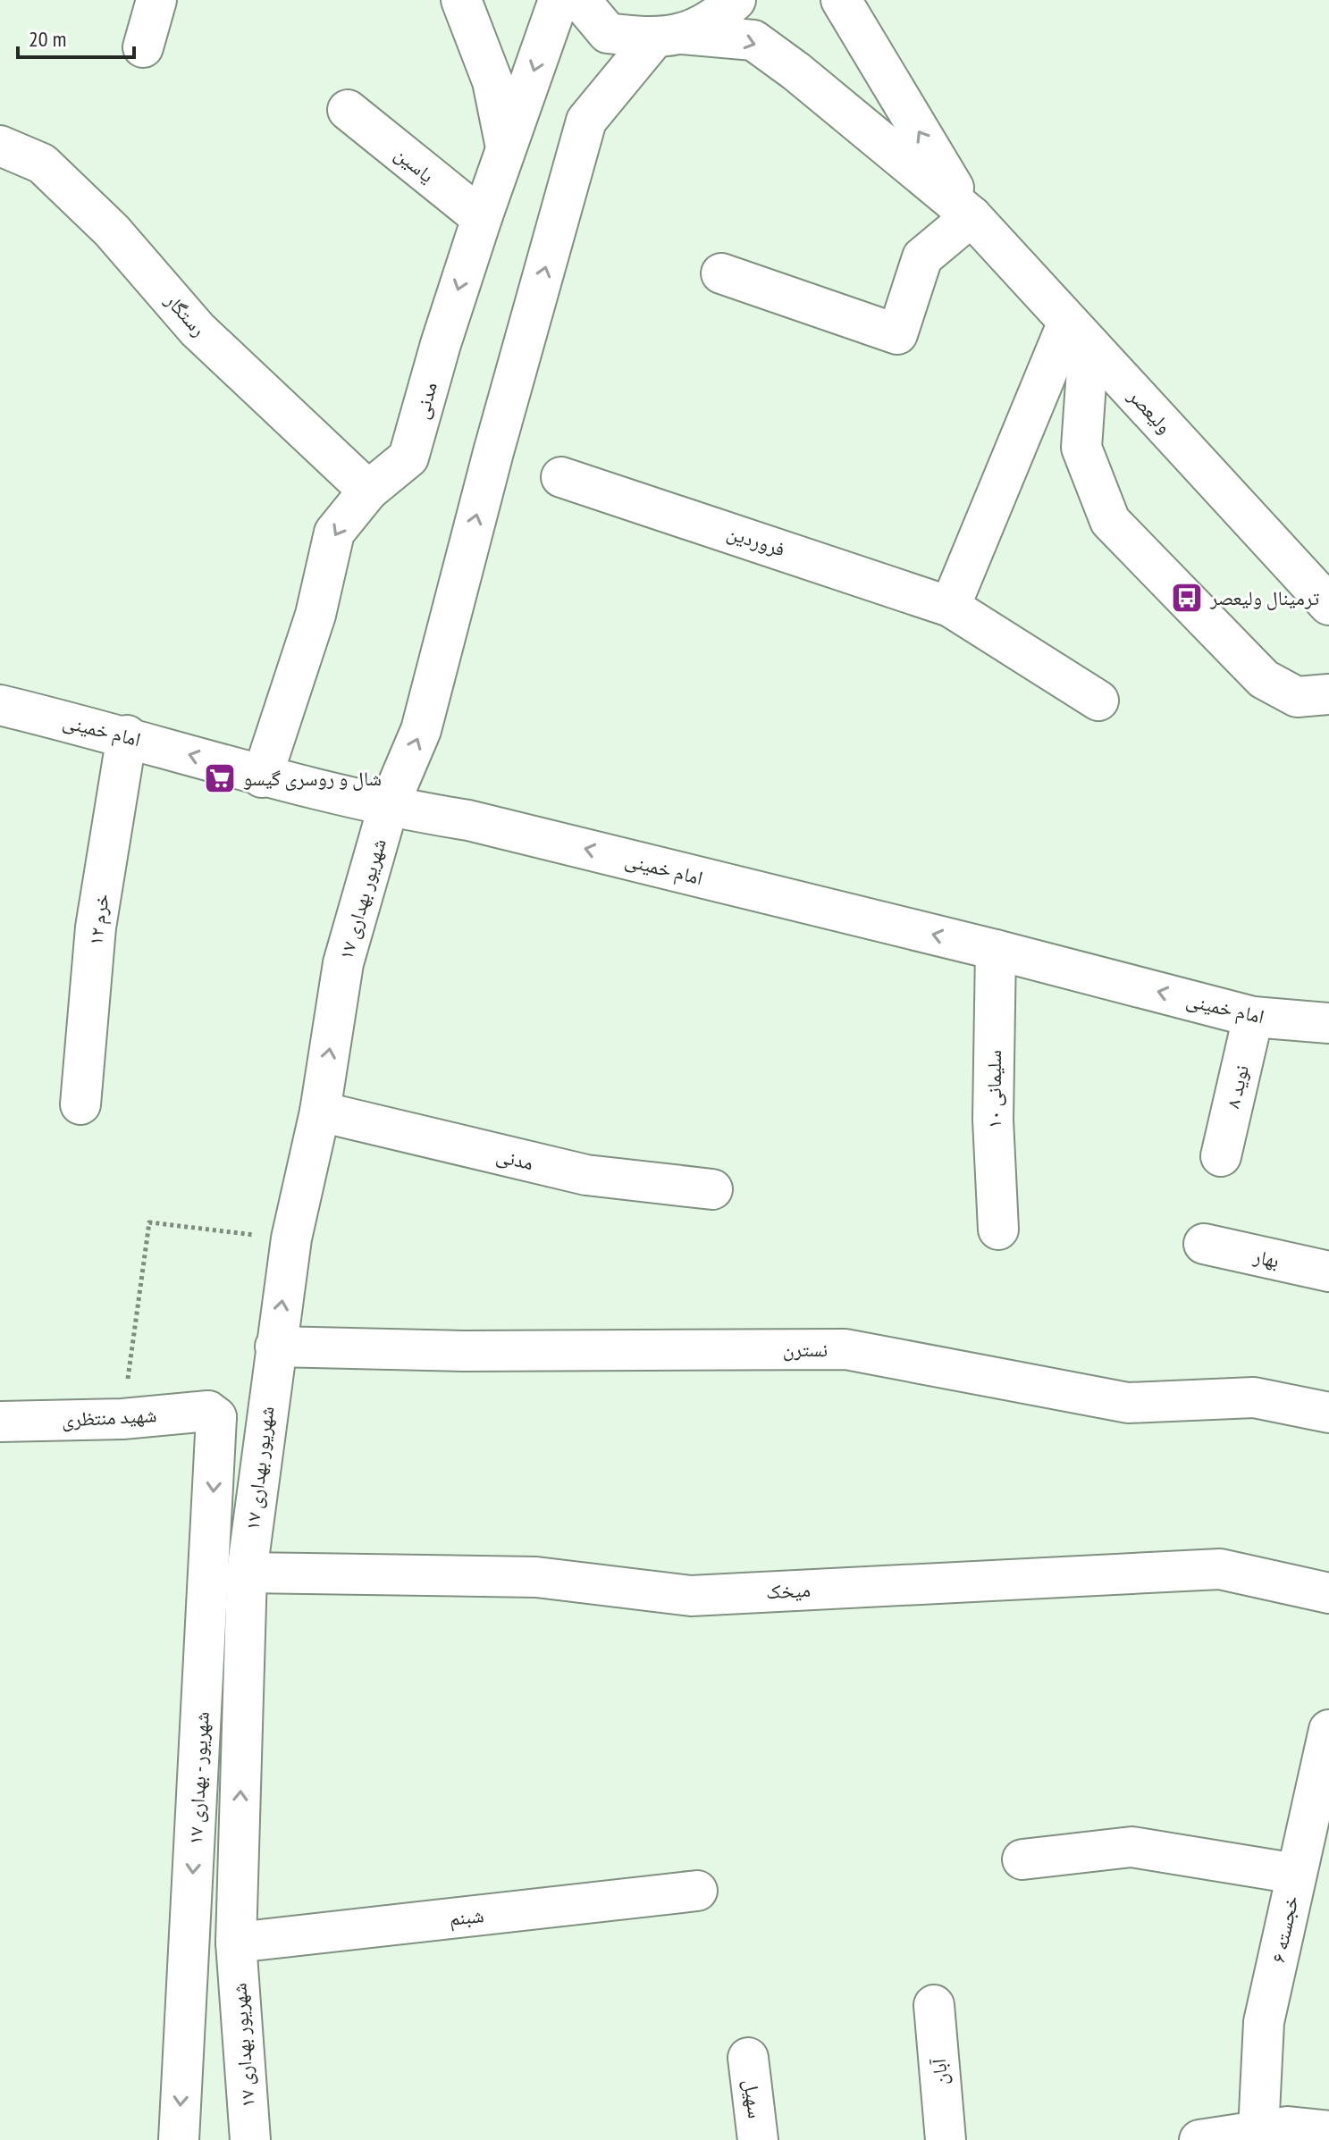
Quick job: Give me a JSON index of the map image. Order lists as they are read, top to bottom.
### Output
{
  "streets": {
    "street": [
      "یاسین",
      "رستگار",
      "مدنی",
      "ولیعصر",
      "فروردین",
      "امام خمینی",
      "۱۷ شهریور بهداری",
      "خرم ۱۲",
      "نوید ۸",
      "سلیمانی ۱۰",
      "بهار",
      "نسترن",
      "شهید منتظری",
      "میخک",
      "۱۷ شهریور - بهداری",
      "شبنم",
      "خجسته ۶",
      "آبان",
      "سهیل"
    ]
  },
  "crossings": [
    ["یاسین", "مدنی"],
    ["رستگار", "مدنی"],
    ["مدنی", "امام خمینی"],
    ["مدنی", "۱۷ شهریور بهداری"],
    ["امام خمینی", "۱۷ شهریور بهداری"],
    ["امام خمینی", "خرم ۱۲"],
    ["امام خمینی", "نوید ۸"],
    ["امام خمینی", "سلیمانی ۱۰"],
    ["۱۷ شهریور بهداری", "نسترن"],
    ["۱۷ شهریور بهداری", "میخک"],
    ["۱۷ شهریور بهداری", "شبنم"],
    ["شهید منتظری", "۱۷ شهریور - بهداری"]
  ],
  "one_way": ["امام خمینی", "۱۷ شهریور بهداری", "۱۷ شهریور - بهداری"],
  "places": {
    "bus stop": ["ترمینال ولیعصر"],
    "supermarket": ["شال و روسری گیسو"]
  },
  "scale_bar": "20 m"
}
